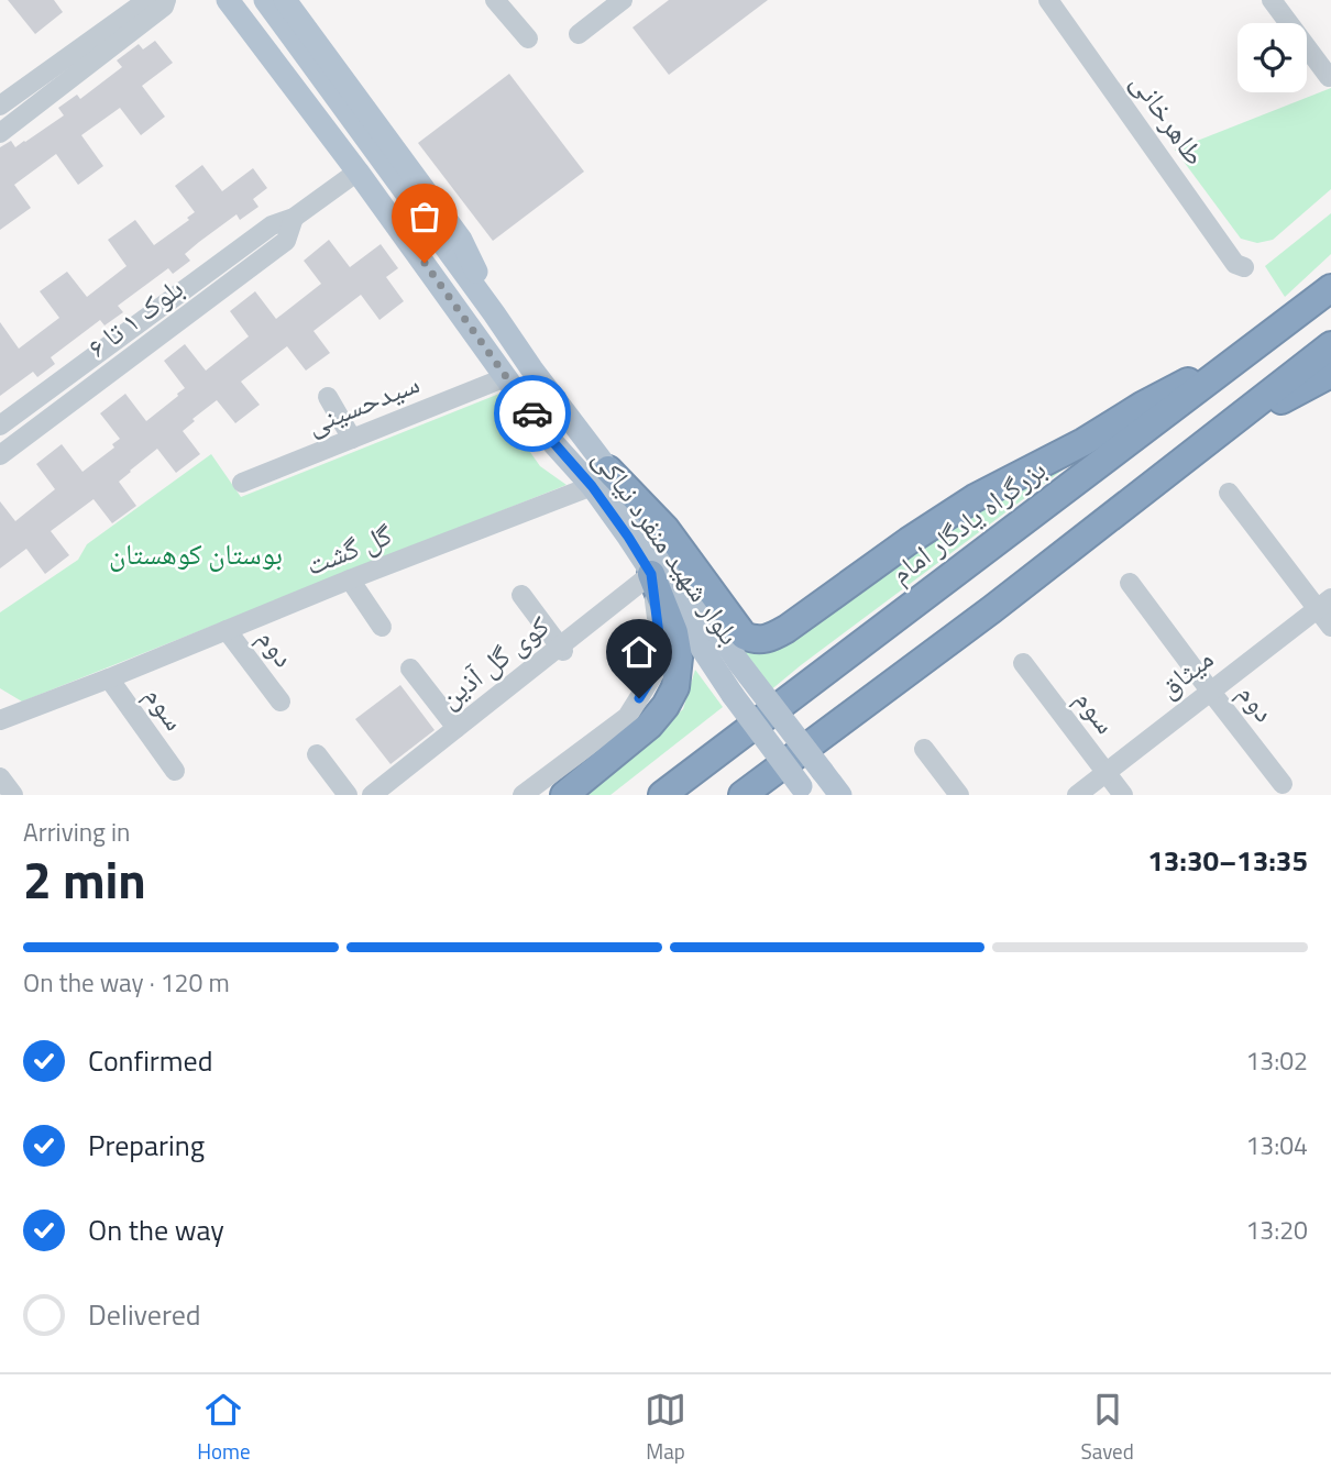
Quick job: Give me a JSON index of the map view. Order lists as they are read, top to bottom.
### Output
{
  "streets": {
    "highway": ["بزرگراه یادگار امام"],
    "main road": ["بلوار شهید منفرد نیاکی"],
    "street": [
      "طاهرخانی",
      "بلوک ۱ تا ۶",
      "سیدحسینی",
      "گل گشت",
      "دوم",
      "کوی گل آذین",
      "میثاق",
      "سوم"
    ]
  },
  "crossings": [
    ["سیدحسینی", "بلوار شهید منفرد نیاکی"],
    ["بلوار شهید منفرد نیاکی", "گل گشت"],
    ["بلوار شهید منفرد نیاکی", "کوی گل آذین"],
    ["گل گشت", "دوم"],
    ["گل گشت", "سوم"],
    ["دوم", "میثاق"],
    ["میثاق", "سوم"]
  ],
  "parks": ["بوستان کوهستان"],
  "page": {
    "heading": ["2 min", "Arriving in", "13:30–13:35"],
    "bar": "On the way · 120 m",
    "list": [
      ["Confirmed", "13:02"],
      ["Preparing", "13:04"],
      ["On the way", "13:20"],
      "Delivered"
    ],
    "tabs": ["Home", "Map", "Saved"]
  }
}
